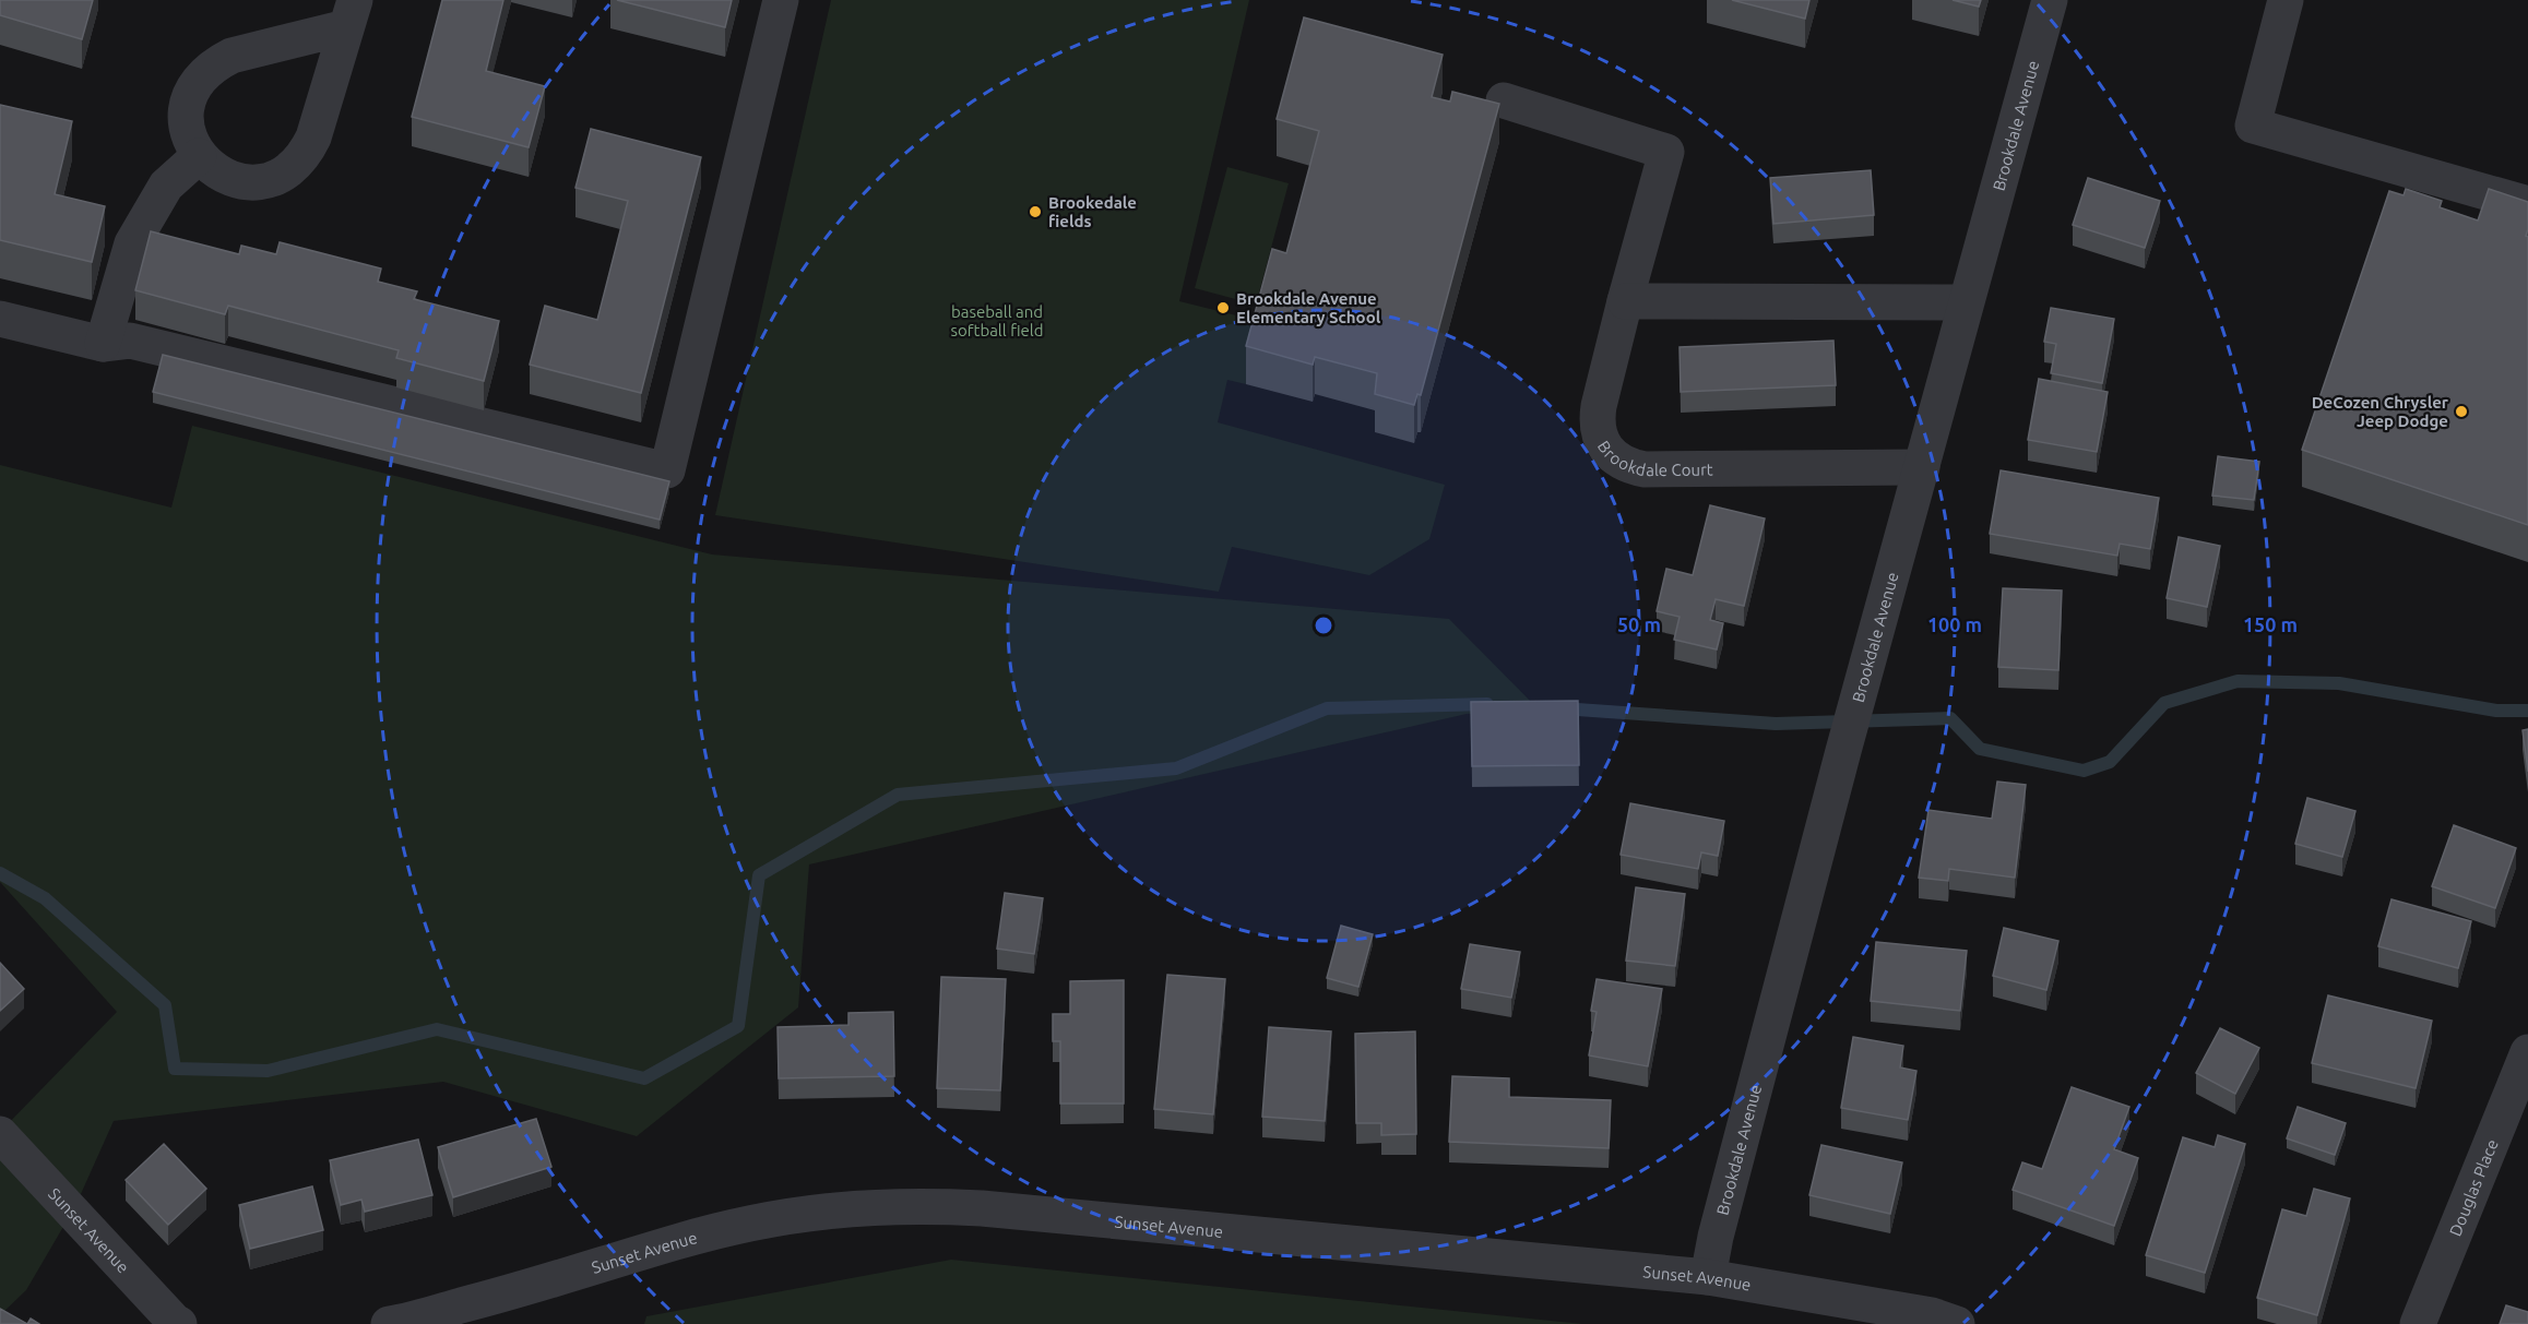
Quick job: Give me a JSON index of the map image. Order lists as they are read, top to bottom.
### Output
{
  "streets": {
    "street": [
      "Brookdale Avenue",
      "Brookdale Court",
      "Douglas Place",
      "Sunset Avenue"
    ]
  },
  "crossings": [
    ["Brookdale Avenue", "Brookdale Court"],
    ["Brookdale Avenue", "Sunset Avenue"]
  ],
  "parks": ["baseball and softball field"],
  "places": ["Brookedale fields", "Brookdale Avenue Elementary School", "DeCozen Chrysler Jeep Dodge"],
  "rings": ["50 m", "100 m", "150 m"]
}
